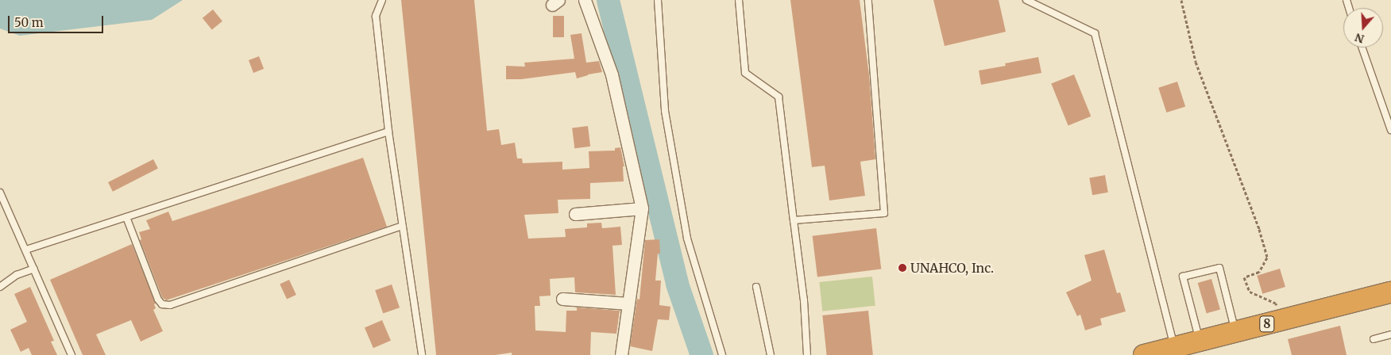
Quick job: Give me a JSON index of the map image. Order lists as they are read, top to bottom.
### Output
{
  "streets": {
    "highway": ["8"]
  },
  "places": ["UNAHCO, Inc."],
  "scale_bar": "50 m",
  "north": "bottom"
}
